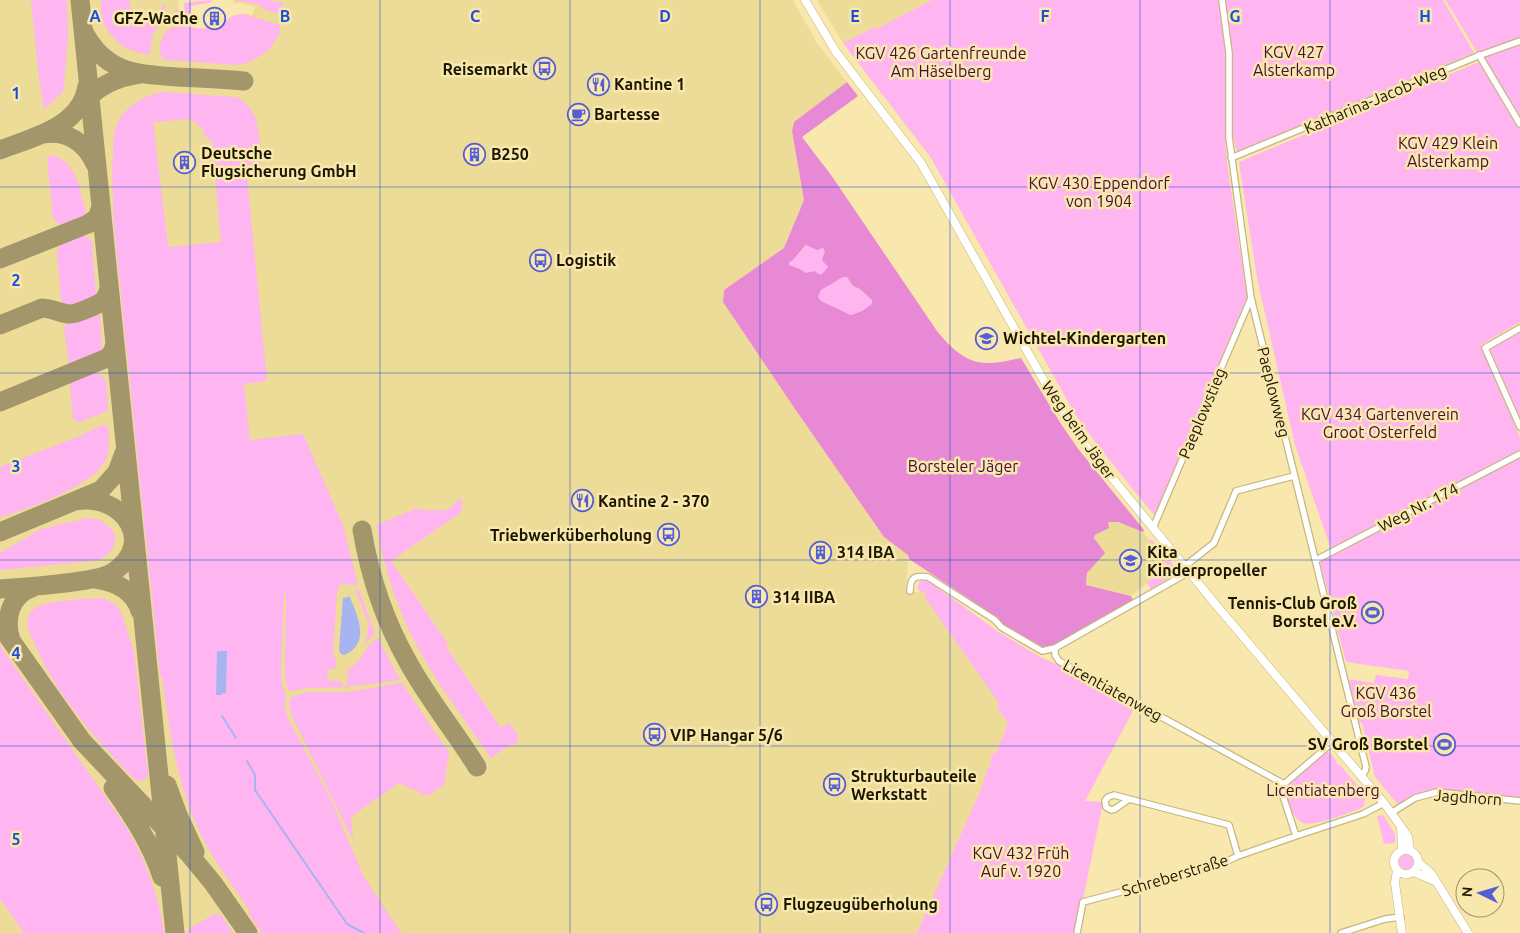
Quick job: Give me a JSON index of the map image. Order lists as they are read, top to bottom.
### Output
{
  "streets": {
    "street": [
      "Katharina-Jacob-Weg",
      "Paeplowweg",
      "Paeplowstieg",
      "Weg beim Jäger",
      "Weg Nr. 174",
      "Licentiatenweg",
      "Jagdhorn",
      "Schreberstraße"
    ]
  },
  "crossings": [
    ["Katharina-Jacob-Weg", "Paeplowweg"],
    ["Paeplowweg", "Paeplowstieg"],
    ["Paeplowweg", "Weg beim Jäger"],
    ["Paeplowweg", "Weg Nr. 174"],
    ["Paeplowstieg", "Weg beim Jäger"],
    ["Weg beim Jäger", "Jagdhorn"],
    ["Weg beim Jäger", "Schreberstraße"]
  ],
  "parks": [
    "KGV 427 Alsterkamp",
    "KGV 426 Gartenfreunde Am Häselberg",
    "KGV 429 Klein Alsterkamp",
    "KGV 430 Eppendorf von 1904",
    "KGV 434 Gartenverein Groot Osterfeld",
    "Borsteler Jäger",
    "KGV 436 Groß Borstel",
    "Licentiatenberg",
    "KGV 432 Früh Auf v. 1920"
  ],
  "places": {
    "building": [
      "GFZ-Wache",
      "B250",
      "Deutsche Flugsicherung GmbH",
      "314 IBA",
      "314 IIBA"
    ],
    "bus stop": [
      "Reisemarkt",
      "Logistik",
      "Triebwerküberholung",
      "VIP Hangar 5/6",
      "Strukturbauteile Werkstatt",
      "Flugzeugüberholung"
    ],
    "restaurant": ["Kantine 1", "Kantine 2 - 370"],
    "cafe": ["Bartesse"],
    "school or university": ["Wichtel-Kindergarten", "Kita Kinderpropeller"],
    "sports": ["Tennis-Club Groß Borstel e.V.", "SV Groß Borstel"]
  },
  "north": "left",
  "grid": {
    "columns": [
      "A",
      "B",
      "C",
      "D",
      "E",
      "F",
      "G",
      "H"
    ],
    "rows": [
      "1",
      "2",
      "3",
      "4",
      "5"
    ]
  }
}
